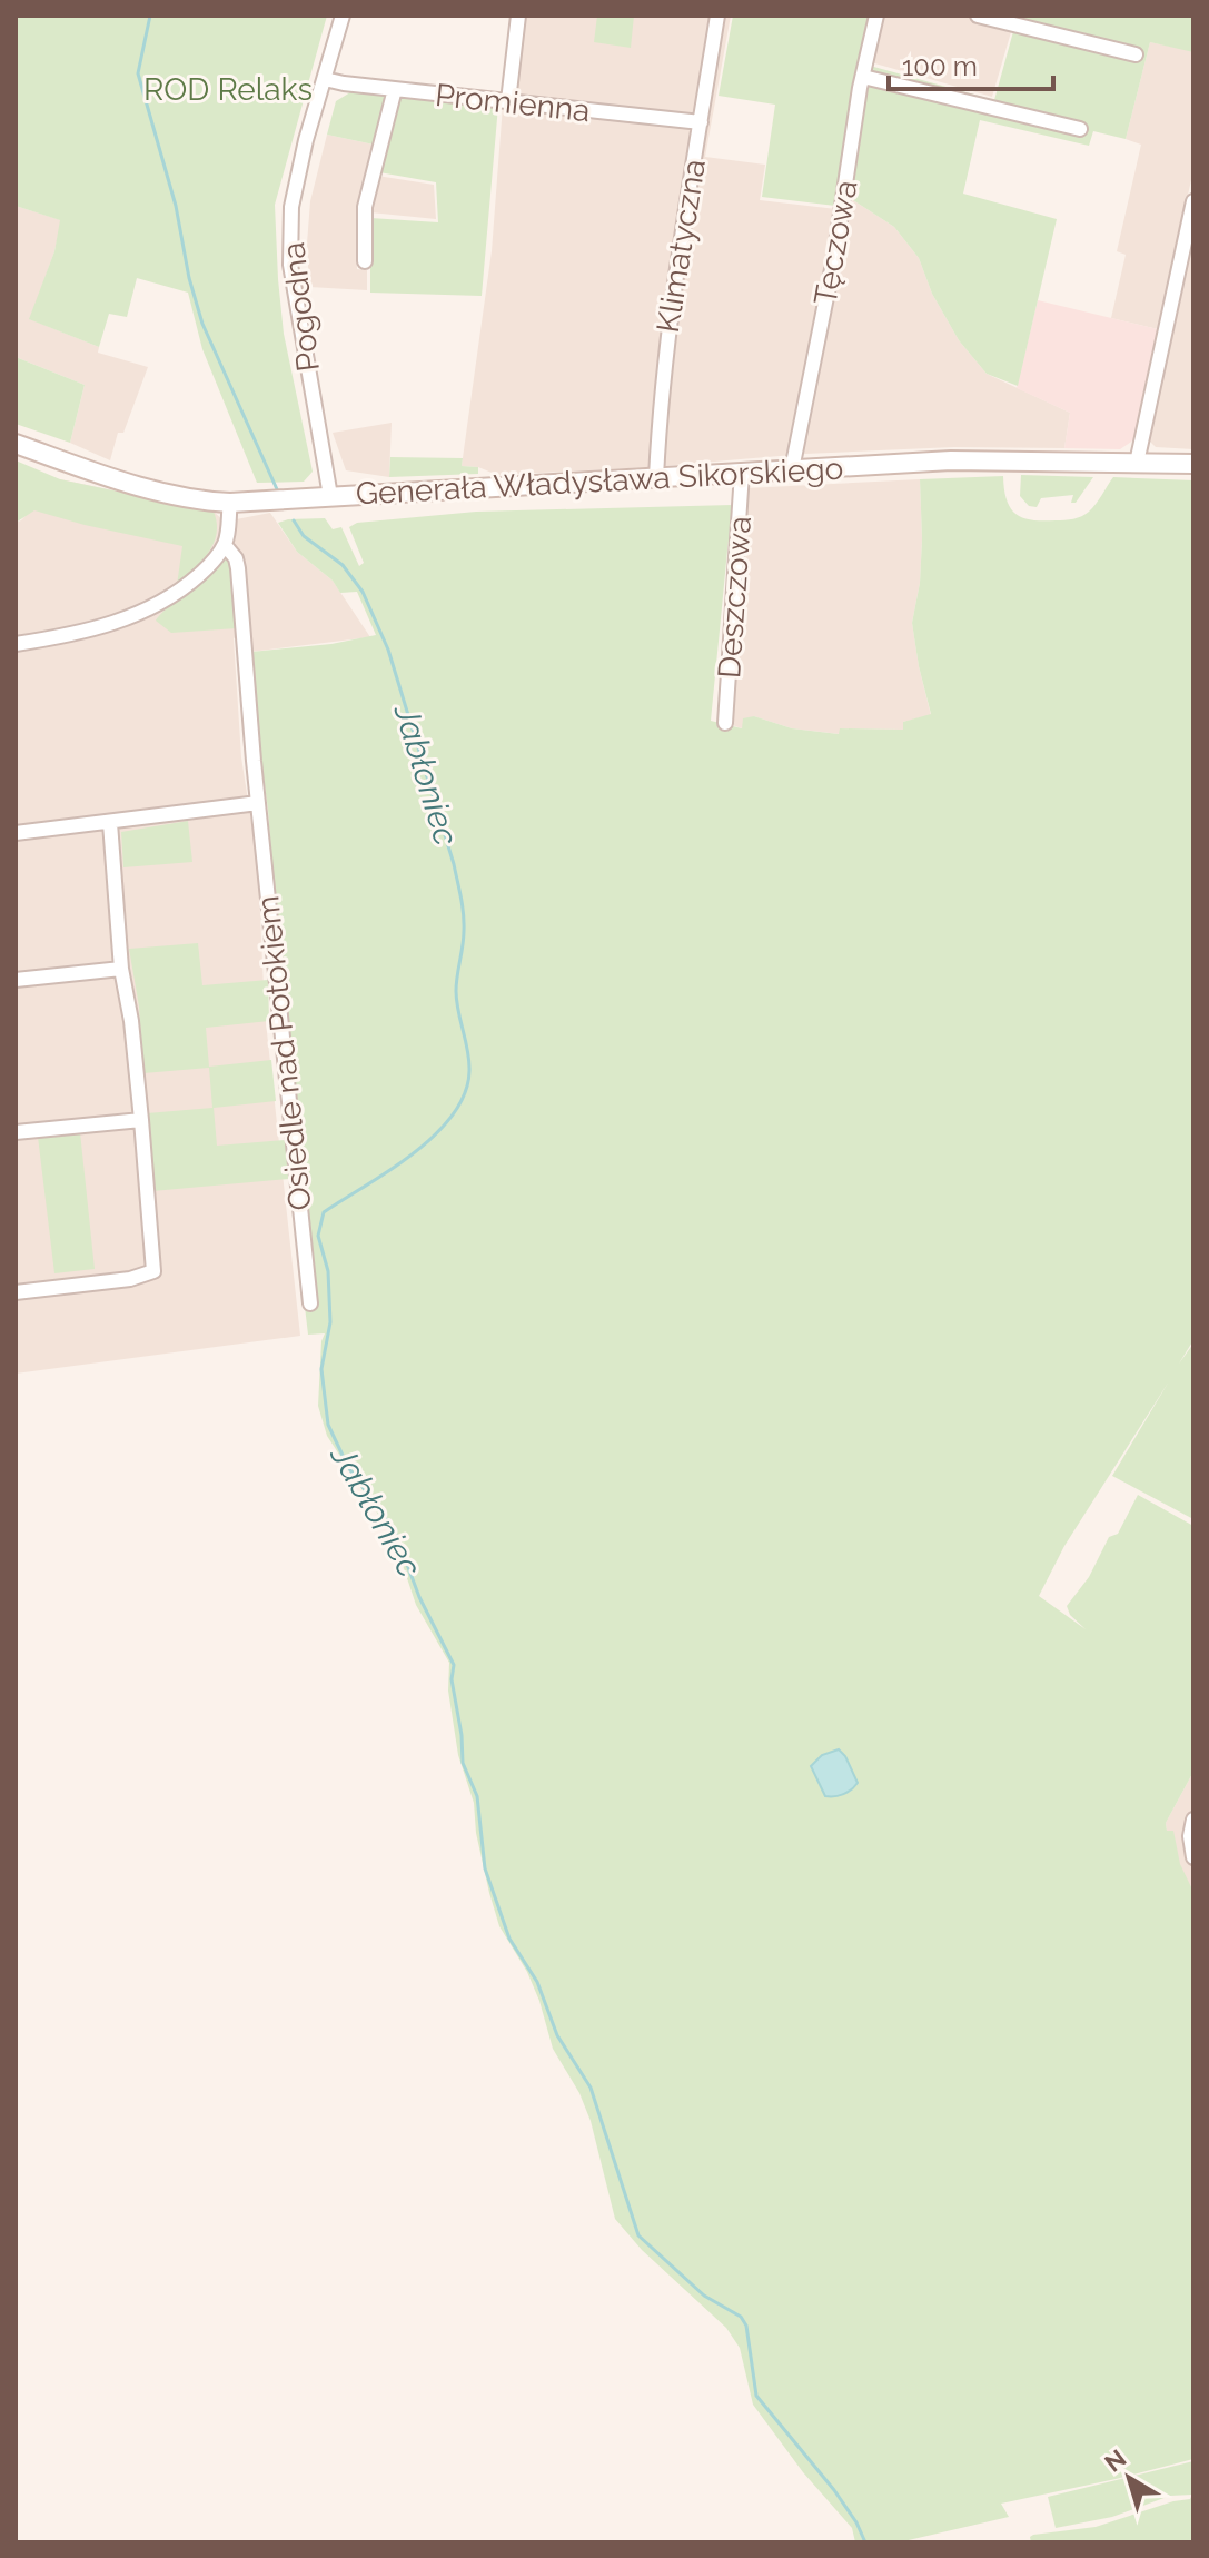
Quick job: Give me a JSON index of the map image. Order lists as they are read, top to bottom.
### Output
{
  "streets": {
    "street": [
      "Promienna",
      "Tęczowa",
      "Klimatyczna",
      "Pogodna",
      "Generała Władysława Sikorskiego",
      "Deszczowa",
      "Osiedle nad Potokiem"
    ]
  },
  "crossings": [
    ["Promienna", "Klimatyczna"],
    ["Promienna", "Pogodna"],
    ["Tęczowa", "Generała Władysława Sikorskiego"],
    ["Klimatyczna", "Generała Władysława Sikorskiego"],
    ["Pogodna", "Generała Władysława Sikorskiego"],
    ["Generała Władysława Sikorskiego", "Deszczowa"]
  ],
  "water": ["Jabłoniec"],
  "parks": ["ROD Relaks"],
  "scale_bar": "100 m",
  "north": "top left"
}
